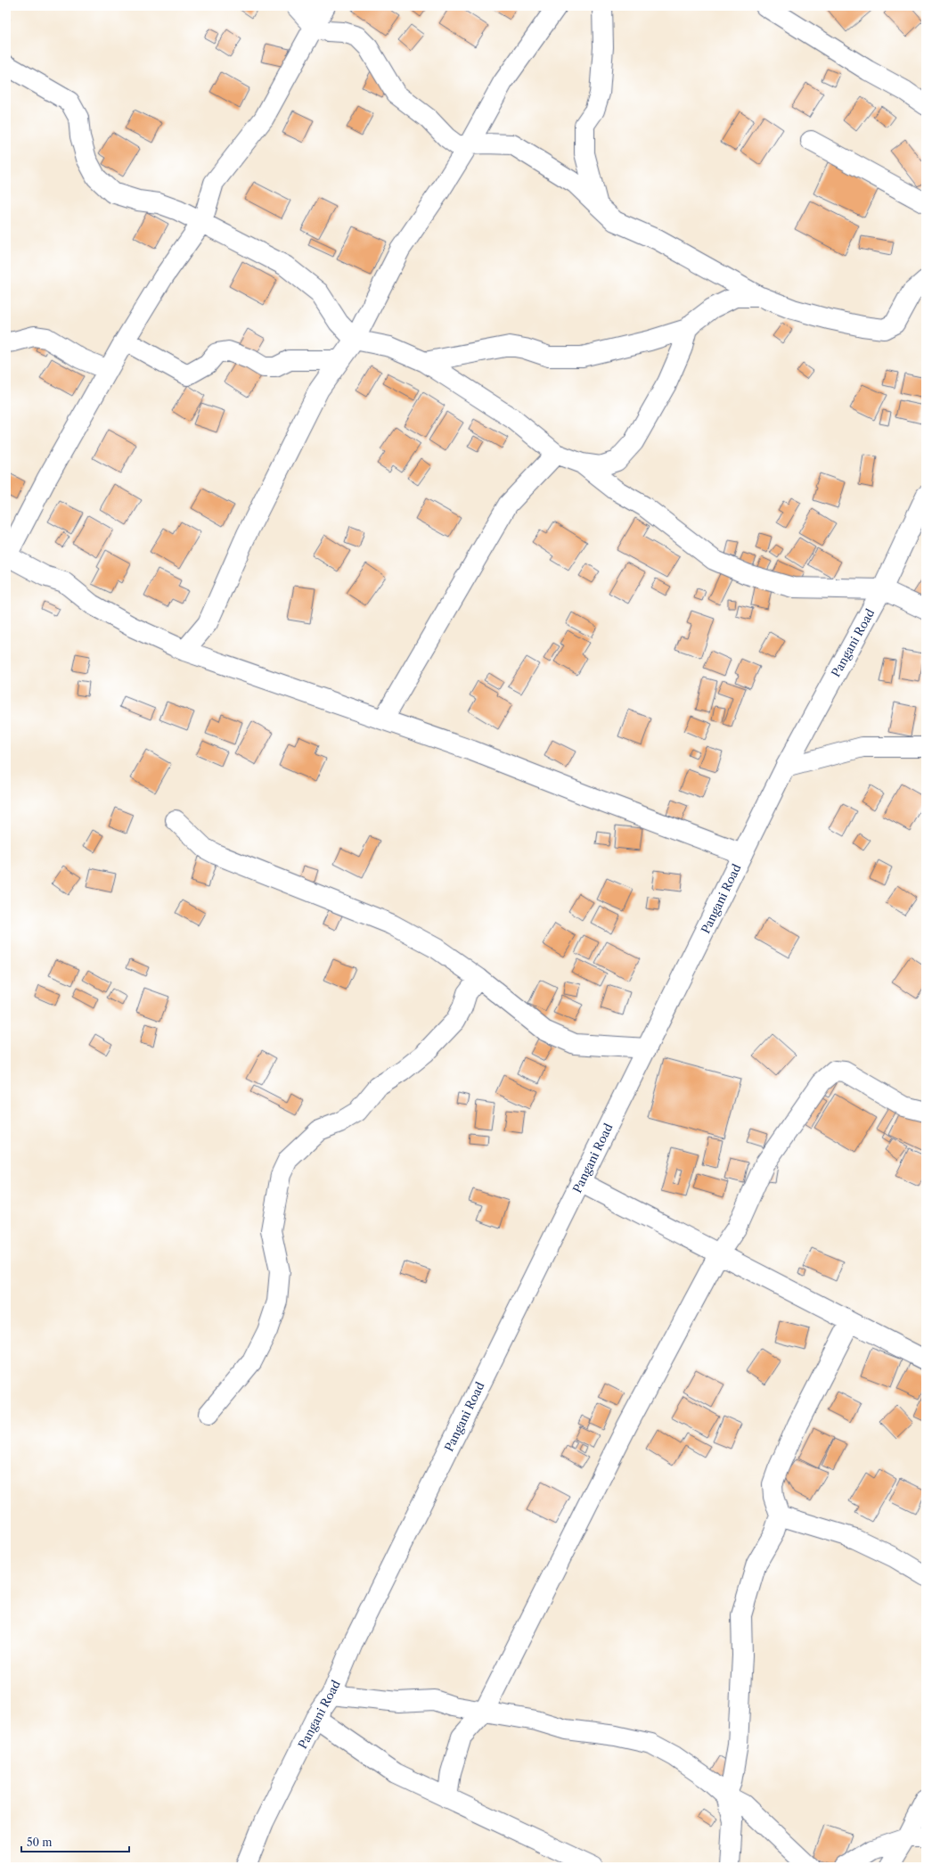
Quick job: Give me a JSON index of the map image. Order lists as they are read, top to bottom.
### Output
{
  "streets": {
    "street": ["Pangani Road"]
  },
  "scale_bar": "50 m"
}
